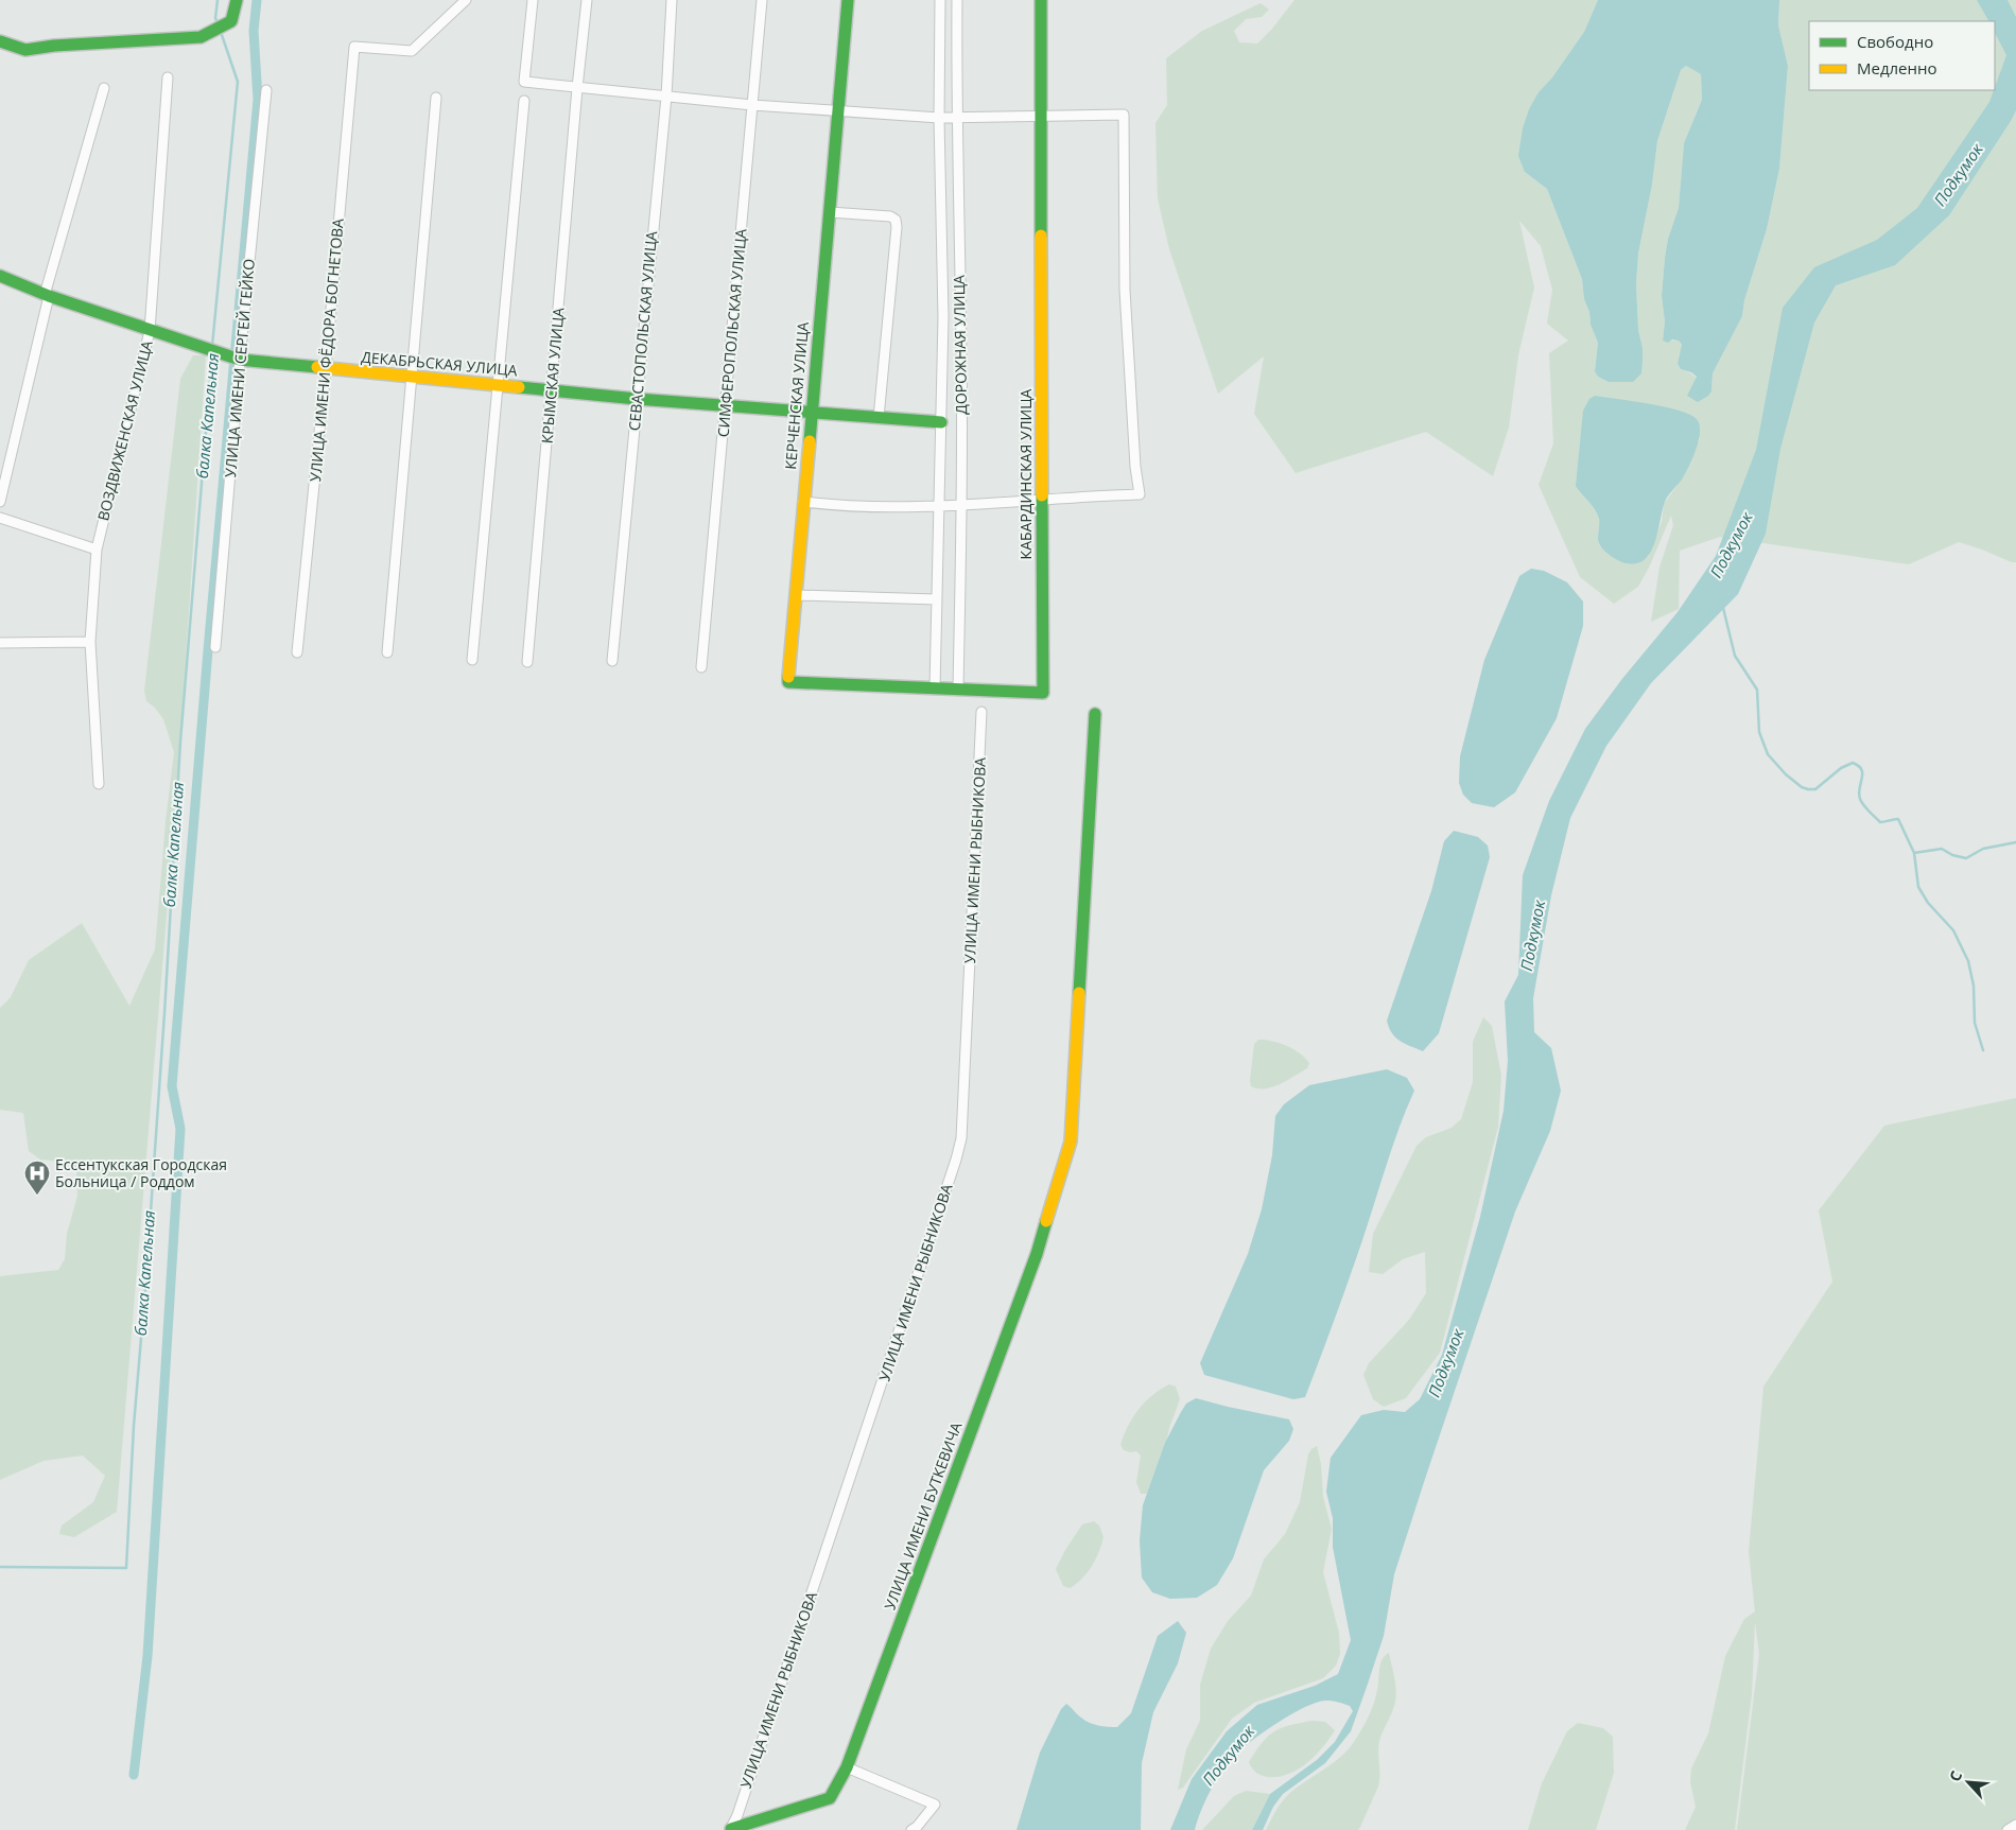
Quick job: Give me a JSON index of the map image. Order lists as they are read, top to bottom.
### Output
{
  "streets": {
    "street": [
      "СЕВАСТОПОЛЬСКАЯ УЛИЦА",
      "СИМФЕРОПОЛЬСКАЯ УЛИЦА",
      "ДОРОЖНАЯ УЛИЦА",
      "УЛИЦА ИМЕНИ ФЁДОРА БОГНЕТОВА",
      "ДЕКАБРЬСКАЯ УЛИЦА",
      "УЛИЦА ИМЕНИ СЕРГЕЙ ГЕЙКО",
      "КРЫМСКАЯ УЛИЦА",
      "КЕРЧЕНСКАЯ УЛИЦА",
      "ВОЗДВИЖЕНСКАЯ УЛИЦА",
      "КАБАРДИНСКАЯ УЛИЦА",
      "УЛИЦА ИМЕНИ РЫБНИКОВА",
      "УЛИЦА ИМЕНИ БУТКЕВИЧА"
    ]
  },
  "crossings": [
    ["СЕВАСТОПОЛЬСКАЯ УЛИЦА", "ДЕКАБРЬСКАЯ УЛИЦА"],
    ["СИМФЕРОПОЛЬСКАЯ УЛИЦА", "ДЕКАБРЬСКАЯ УЛИЦА"],
    ["ДОРОЖНАЯ УЛИЦА", "ДЕКАБРЬСКАЯ УЛИЦА"],
    ["ДОРОЖНАЯ УЛИЦА", "КАБАРДИНСКАЯ УЛИЦА"],
    ["УЛИЦА ИМЕНИ ФЁДОРА БОГНЕТОВА", "ДЕКАБРЬСКАЯ УЛИЦА"],
    ["ДЕКАБРЬСКАЯ УЛИЦА", "УЛИЦА ИМЕНИ СЕРГЕЙ ГЕЙКО"],
    ["ДЕКАБРЬСКАЯ УЛИЦА", "КРЫМСКАЯ УЛИЦА"],
    ["ДЕКАБРЬСКАЯ УЛИЦА", "КЕРЧЕНСКАЯ УЛИЦА"],
    ["ДЕКАБРЬСКАЯ УЛИЦА", "ВОЗДВИЖЕНСКАЯ УЛИЦА"],
    ["КЕРЧЕНСКАЯ УЛИЦА", "КАБАРДИНСКАЯ УЛИЦА"],
    ["УЛИЦА ИМЕНИ РЫБНИКОВА", "УЛИЦА ИМЕНИ БУТКЕВИЧА"]
  ],
  "water": ["Подкумок", "балка Капельная"],
  "places": {
    "hospital": ["Ессентукская Городская Больница / Роддом"]
  },
  "legend": ["Свободно", "Медленно"],
  "north": "top left"
}
